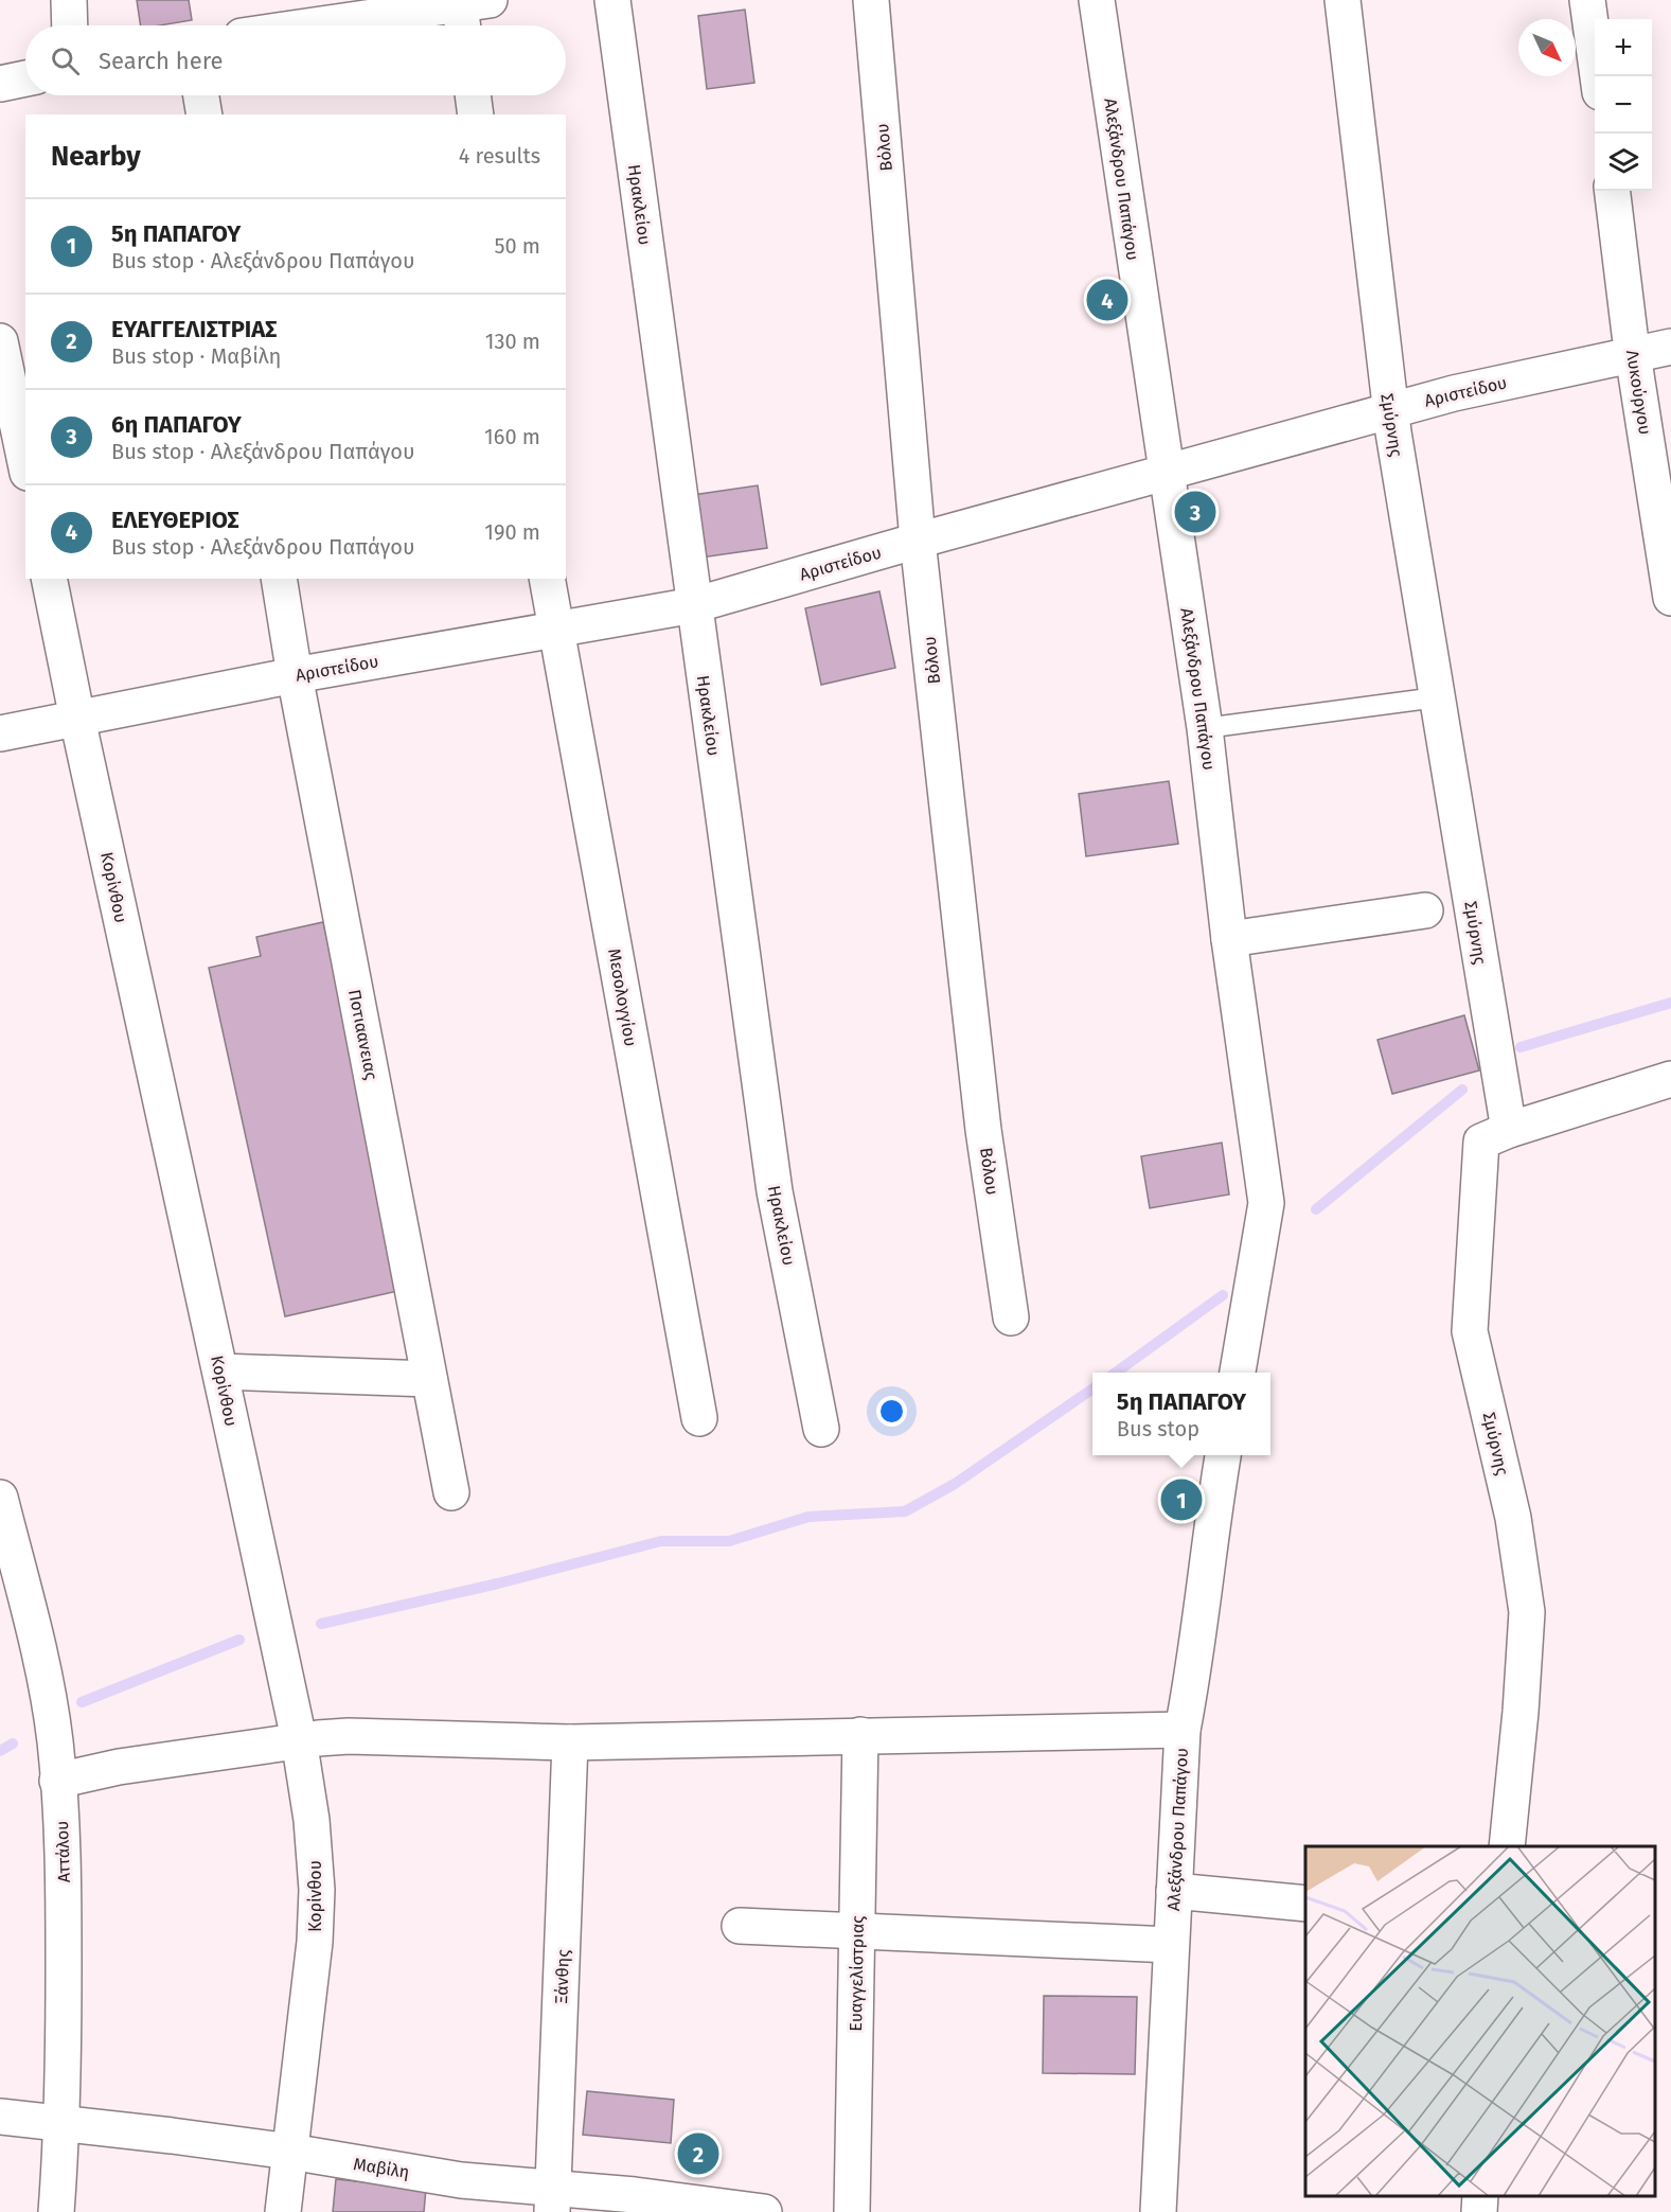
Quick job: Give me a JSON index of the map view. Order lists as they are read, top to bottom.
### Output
{
  "streets": {
    "street": [
      "Βόλου",
      "Αλεξάνδρου Παπάγου",
      "Ηρακλείου",
      "Αριστείδου",
      "Λυκούργου",
      "Σμύρνης",
      "Κορίνθου",
      "Μεσολογγίου",
      "Ποτιαανειας",
      "Αττάλου",
      "Ευαγγελίστριας",
      "Ξάνθης",
      "Μαβίλη"
    ]
  },
  "crossings": [
    ["Βόλου", "Αριστείδου"],
    ["Αλεξάνδρου Παπάγου", "Αριστείδου"],
    ["Ηρακλείου", "Αριστείδου"],
    ["Αριστείδου", "Λυκούργου"],
    ["Αριστείδου", "Σμύρνης"],
    ["Αριστείδου", "Κορίνθου"],
    ["Αριστείδου", "Μεσολογγίου"],
    ["Αριστείδου", "Ποτιαανειας"],
    ["Κορίνθου", "Μαβίλη"],
    ["Αττάλου", "Μαβίλη"],
    ["Ξάνθης", "Μαβίλη"]
  ],
  "north": "bottom right",
  "page": {
    "map_buttons": ["+", "−"],
    "search": "Search here",
    "heading": ["Nearby", "4 results"],
    "list": [
      {
        "mark": "1",
        "name": "5η ΠΑΠΑΓΟΥ",
        "note": "Bus stop · Αλεξάνδρου Παπάγου",
        "value": "50 m"
      },
      {
        "mark": "2",
        "name": "ΕΥΑΓΓΕΛΙΣΤΡΙΑΣ",
        "note": "Bus stop · Μαβίλη",
        "value": "130 m"
      },
      {
        "mark": "3",
        "name": "6η ΠΑΠΑΓΟΥ",
        "note": "Bus stop · Αλεξάνδρου Παπάγου",
        "value": "160 m"
      },
      {
        "mark": "4",
        "name": "ΕΛΕΥΘΕΡΙΟΣ",
        "note": "Bus stop · Αλεξάνδρου Παπάγου",
        "value": "190 m"
      }
    ],
    "pins": [
      "4",
      "3",
      "1",
      "2"
    ],
    "popup": ["5η ΠΑΠΑΓΟΥ", "Bus stop"]
  }
}
